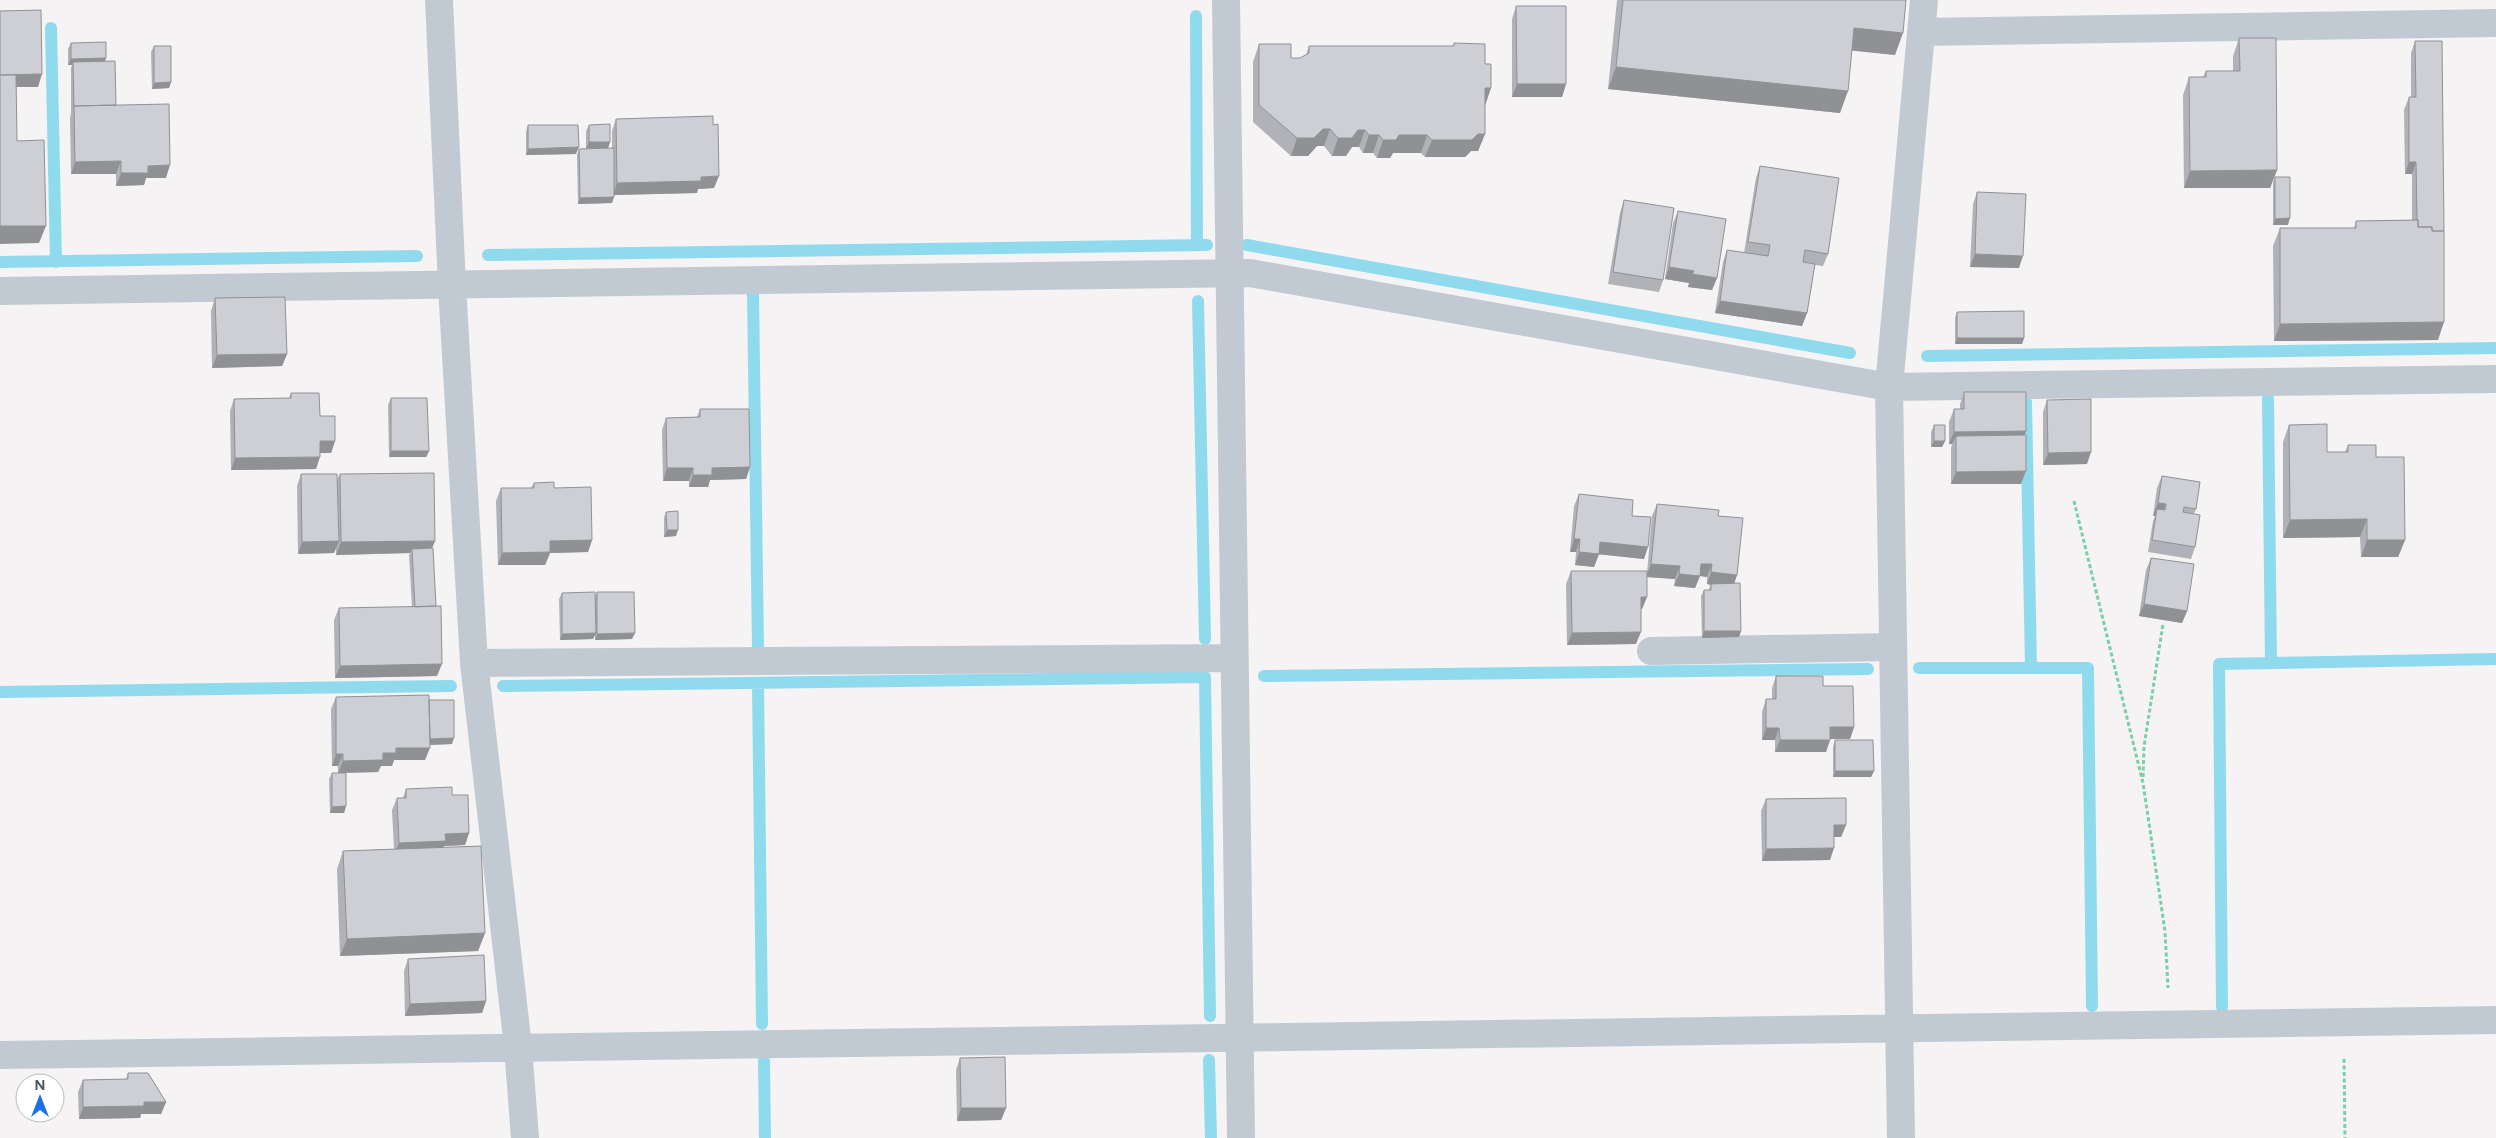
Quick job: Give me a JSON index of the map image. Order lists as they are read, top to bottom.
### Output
{
  "north": "top"
}
